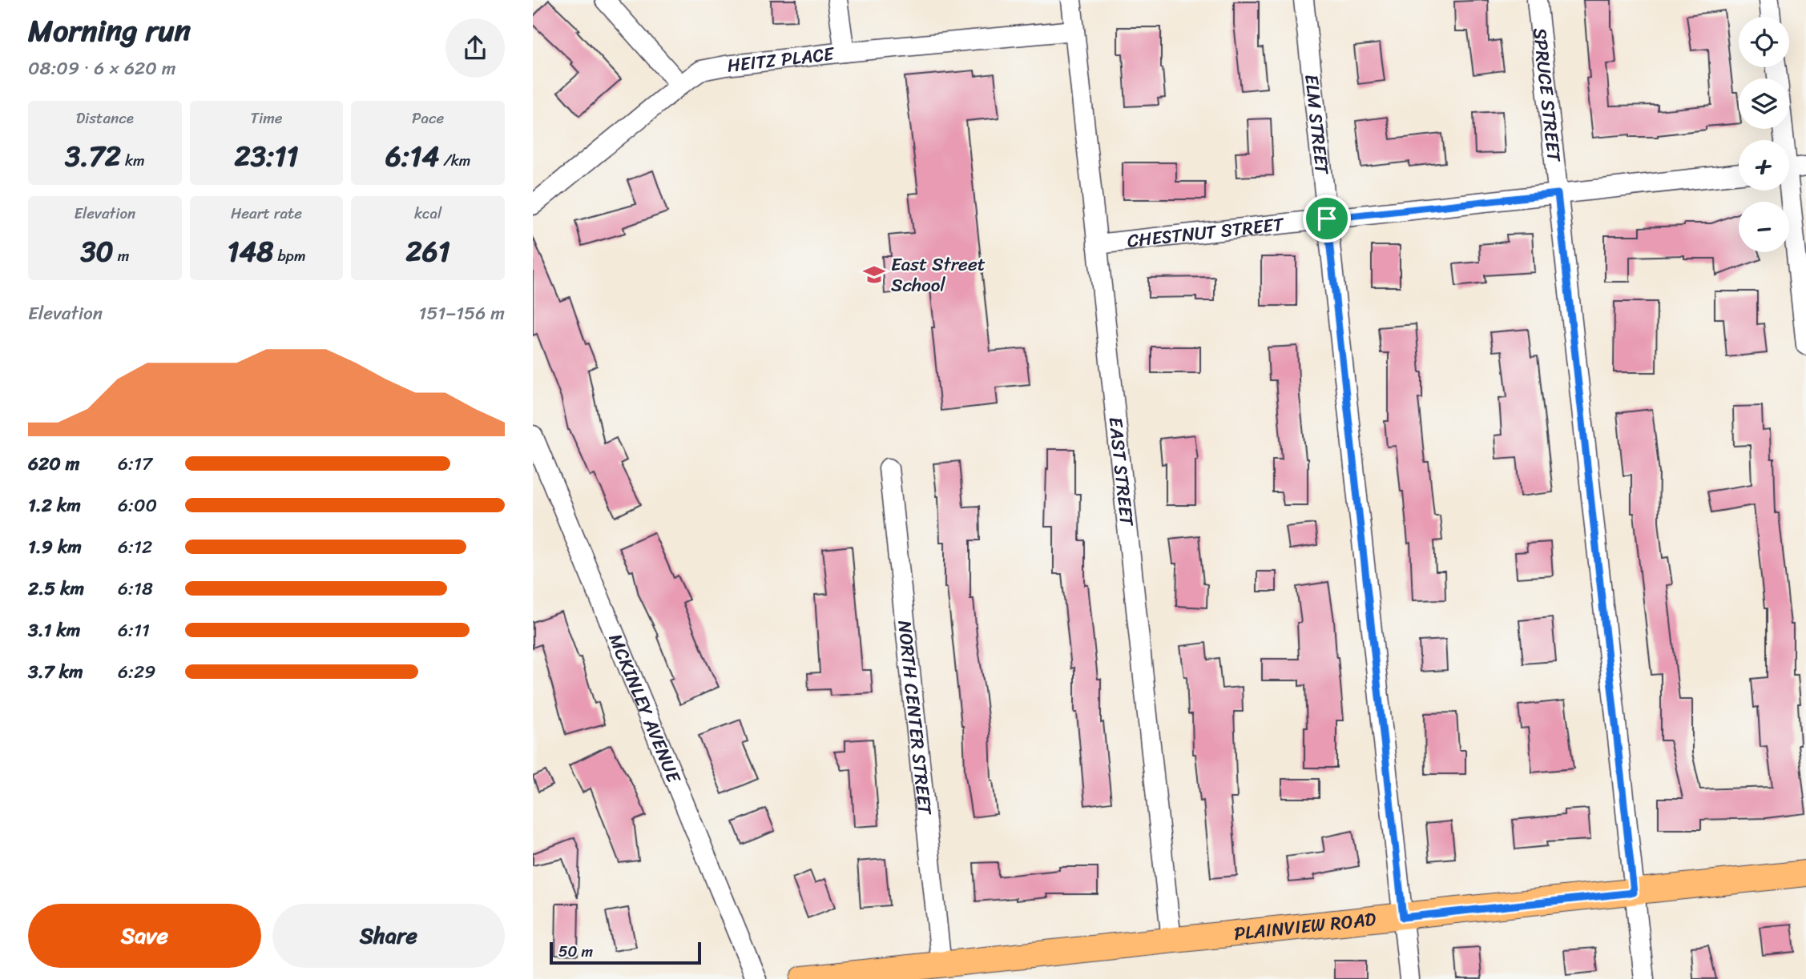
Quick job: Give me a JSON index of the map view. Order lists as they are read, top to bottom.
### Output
{
  "streets": {
    "main road": ["PLAINVIEW ROAD"],
    "street": [
      "HEITZ PLACE",
      "SPRUCE STREET",
      "ELM STREET",
      "CHESTNUT STREET",
      "EAST STREET",
      "MCKINLEY AVENUE",
      "NORTH CENTER STREET"
    ]
  },
  "crossings": [
    ["HEITZ PLACE", "EAST STREET"],
    ["SPRUCE STREET", "CHESTNUT STREET"],
    ["SPRUCE STREET", "PLAINVIEW ROAD"],
    ["ELM STREET", "CHESTNUT STREET"],
    ["ELM STREET", "PLAINVIEW ROAD"],
    ["CHESTNUT STREET", "EAST STREET"],
    ["EAST STREET", "PLAINVIEW ROAD"],
    ["NORTH CENTER STREET", "PLAINVIEW ROAD"]
  ],
  "places": {
    "school or university": ["East Street School"]
  },
  "scale_bar": "50 m",
  "page": {
    "heading": ["Morning run", "08:09 · 6 × 620 m"],
    "map_buttons": ["+", "−"],
    "stats": [
      ["Distance", "3.72 km"],
      ["Time", "23:11"],
      ["Pace", "6:14 /km"],
      ["Elevation", "30 m"],
      ["Heart rate", "148 bpm"],
      ["kcal", "261"]
    ],
    "chart": ["Elevation", "151–156 m"],
    "list": [
      {
        "name": "620 m",
        "note": "6:17"
      },
      {
        "name": "1.2 km",
        "note": "6:00"
      },
      {
        "name": "1.9 km",
        "note": "6:12"
      },
      {
        "name": "2.5 km",
        "note": "6:18"
      },
      {
        "name": "3.1 km",
        "note": "6:11"
      },
      {
        "name": "3.7 km",
        "note": "6:29"
      }
    ],
    "buttons": ["Save", "Share"],
    "scale": "50 m"
  }
}
